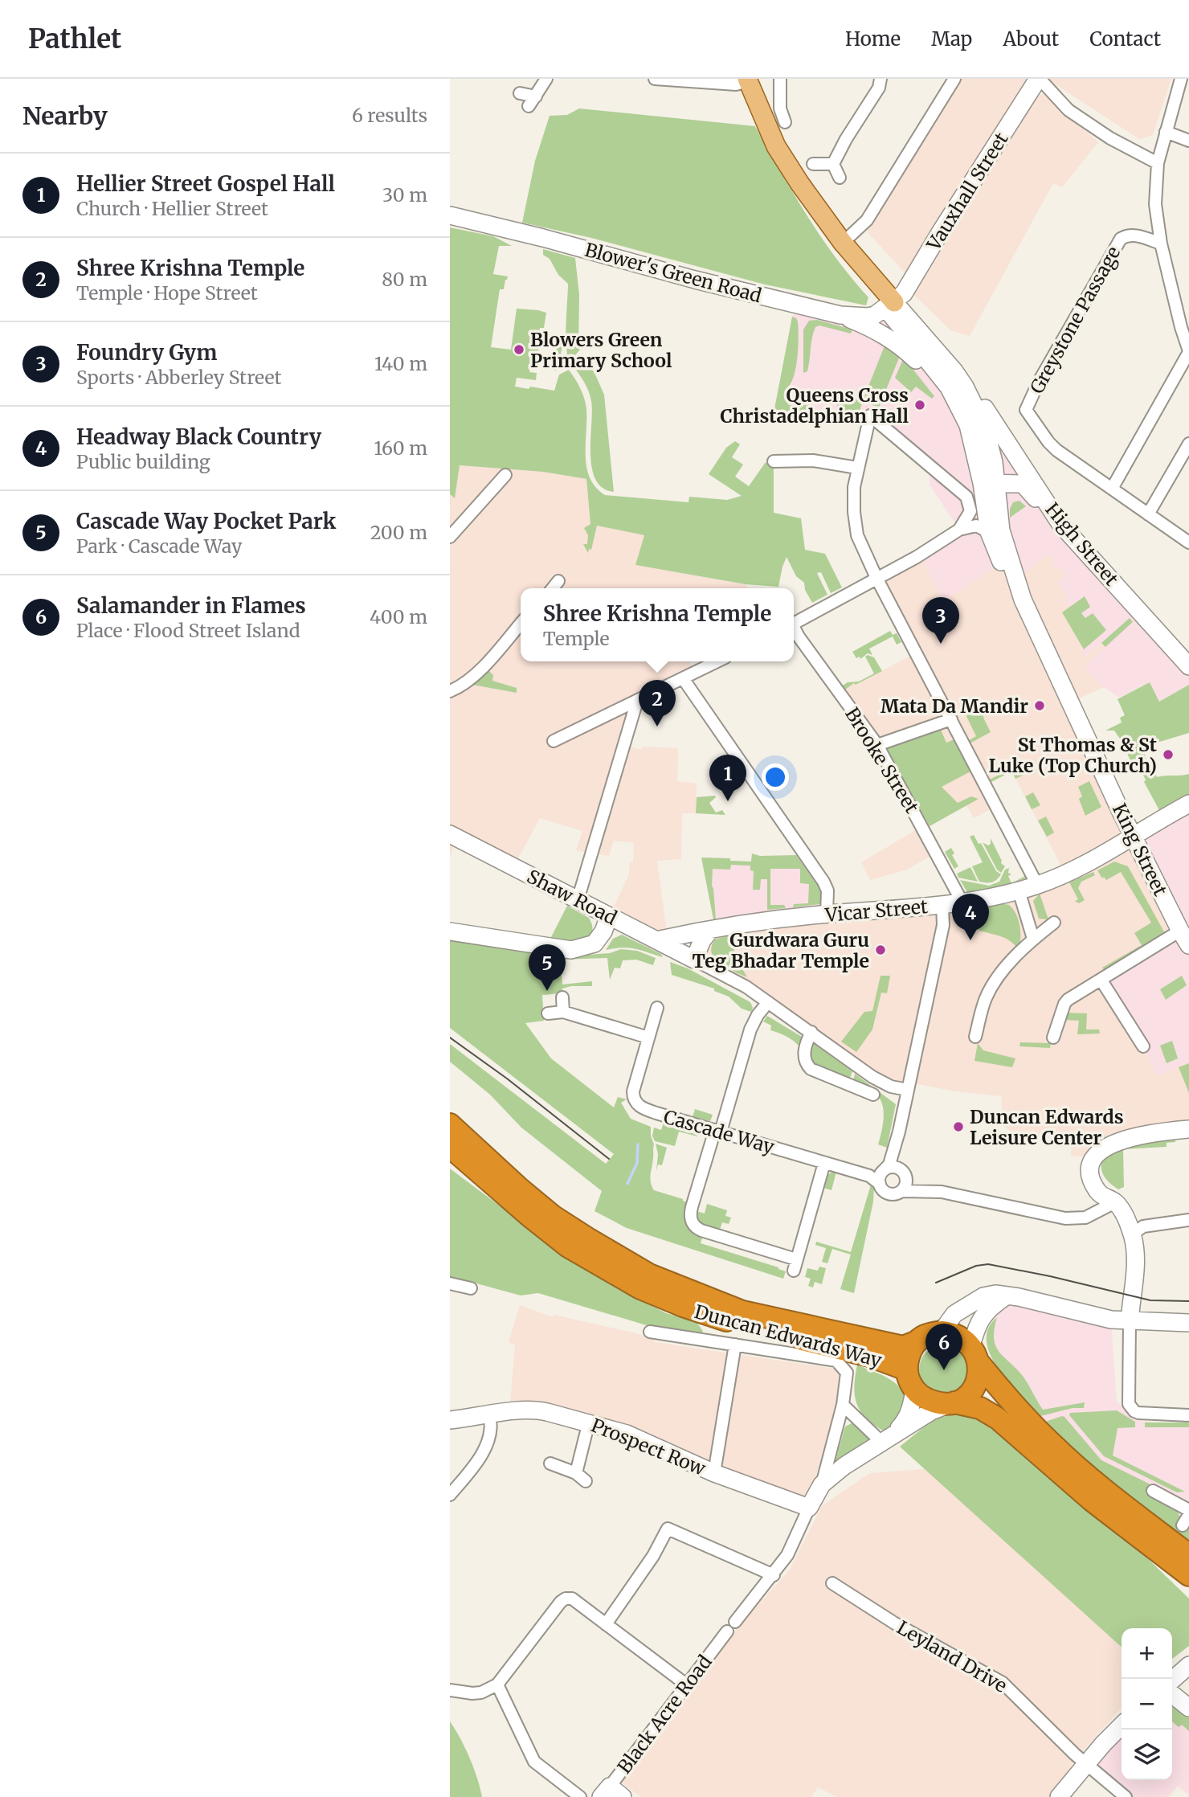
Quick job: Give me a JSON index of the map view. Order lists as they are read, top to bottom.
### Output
{
  "streets": {
    "highway": ["Duncan Edwards Way"],
    "street": [
      "Vauxhall Street",
      "Blower's Green Road",
      "Greystone Passage",
      "High Street",
      "Brooke Street",
      "King Street",
      "Shaw Road",
      "Vicar Street",
      "Cascade Way",
      "Prospect Row",
      "Leyland Drive",
      "Black Acre Road"
    ]
  },
  "crossings": [
    ["Vauxhall Street", "Blower's Green Road"],
    ["Brooke Street", "Vicar Street"],
    ["King Street", "Vicar Street"],
    ["Shaw Road", "Vicar Street"],
    ["Duncan Edwards Way", "Black Acre Road"],
    ["Prospect Row", "Black Acre Road"]
  ],
  "places": [
    "Blowers Green Primary School",
    "Queens Cross Christadelphian Hall",
    "Mata Da Mandir",
    "St Thomas & St Luke (Top Church)",
    "Gurdwara Guru Teg Bhadar Temple",
    "Duncan Edwards Leisure Center"
  ],
  "page": {
    "header": "Pathlet",
    "nav": [
      "Home",
      "Map",
      "About",
      "Contact"
    ],
    "heading": ["Nearby", "6 results"],
    "list": [
      {
        "mark": "1",
        "name": "Hellier Street Gospel Hall",
        "note": "Church · Hellier Street",
        "value": "30 m"
      },
      {
        "mark": "2",
        "name": "Shree Krishna Temple",
        "note": "Temple · Hope Street",
        "value": "80 m"
      },
      {
        "mark": "3",
        "name": "Foundry Gym",
        "note": "Sports · Abberley Street",
        "value": "140 m"
      },
      {
        "mark": "4",
        "name": "Headway Black Country",
        "note": "Public building",
        "value": "160 m"
      },
      {
        "mark": "5",
        "name": "Cascade Way Pocket Park",
        "note": "Park · Cascade Way",
        "value": "200 m"
      },
      {
        "mark": "6",
        "name": "Salamander in Flames",
        "note": "Place · Flood Street Island",
        "value": "400 m"
      }
    ],
    "popup": ["Shree Krishna Temple", "Temple"],
    "pins": [
      "3",
      "2",
      "1",
      "4",
      "5",
      "6"
    ],
    "map_buttons": ["+", "−"]
  }
}
